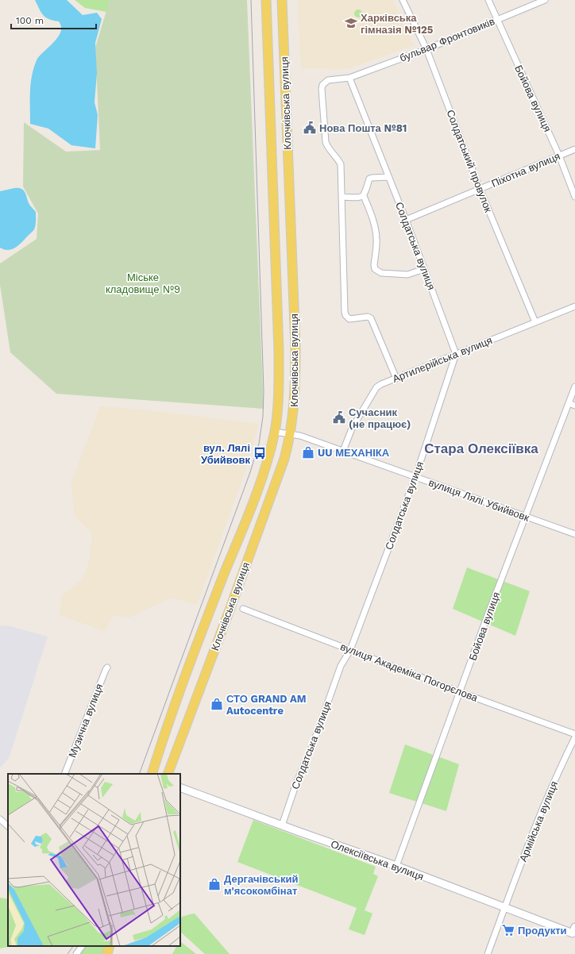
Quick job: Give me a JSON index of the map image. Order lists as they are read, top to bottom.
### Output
{
  "streets": {
    "main road": ["Клочківська вулиця"],
    "street": [
      "бульвар Фронтовиків",
      "Бойова вулиця",
      "Солдатський провулок",
      "Піхотна вулиця",
      "Солдатська вулиця",
      "Артилерійська вулиця",
      "вулиця Лялі Убийвовк",
      "вулиця Академіка Погорєлова",
      "Музична вулиця",
      "Армійська вулиця",
      "Олексіївська вулиця"
    ]
  },
  "crossings": [
    ["бульвар Фронтовиків", "Бойова вулиця"],
    ["бульвар Фронтовиків", "Солдатський провулок"],
    ["бульвар Фронтовиків", "Солдатська вулиця"],
    ["бульвар Фронтовиків", "Артилерійська вулиця"],
    ["Бойова вулиця", "Піхотна вулиця"],
    ["Бойова вулиця", "вулиця Лялі Убийвовк"],
    ["Бойова вулиця", "вулиця Академіка Погорєлова"],
    ["Бойова вулиця", "Олексіївська вулиця"],
    ["Клочківська вулиця", "вулиця Лялі Убийвовк"],
    ["Солдатський провулок", "Піхотна вулиця"],
    ["Солдатський провулок", "Артилерійська вулиця"],
    ["Піхотна вулиця", "Солдатська вулиця"],
    ["Солдатська вулиця", "Артилерійська вулиця"],
    ["Солдатська вулиця", "вулиця Лялі Убийвовк"],
    ["Солдатська вулиця", "вулиця Академіка Погорєлова"],
    ["Солдатська вулиця", "Олексіївська вулиця"],
    ["Артилерійська вулиця", "вулиця Лялі Убийвовк"],
    ["Армійська вулиця", "Олексіївська вулиця"]
  ],
  "districts": ["Стара Олексіївка"],
  "parks": ["Міське кладовище №9"],
  "places": {
    "school or university": ["Харківська гімназія №125"],
    "public building": ["Нова Пошта №81", "Сучасник (не працює)"],
    "shop": ["UU МЕХАНІКА", "СТО GRAND AM Autocentre", "Дергачівський м'ясокомбінат"],
    "bus stop": ["вул. Лялі Убийвовк"],
    "supermarket": ["Продукти"]
  },
  "scale_bar": "100 m"
}
